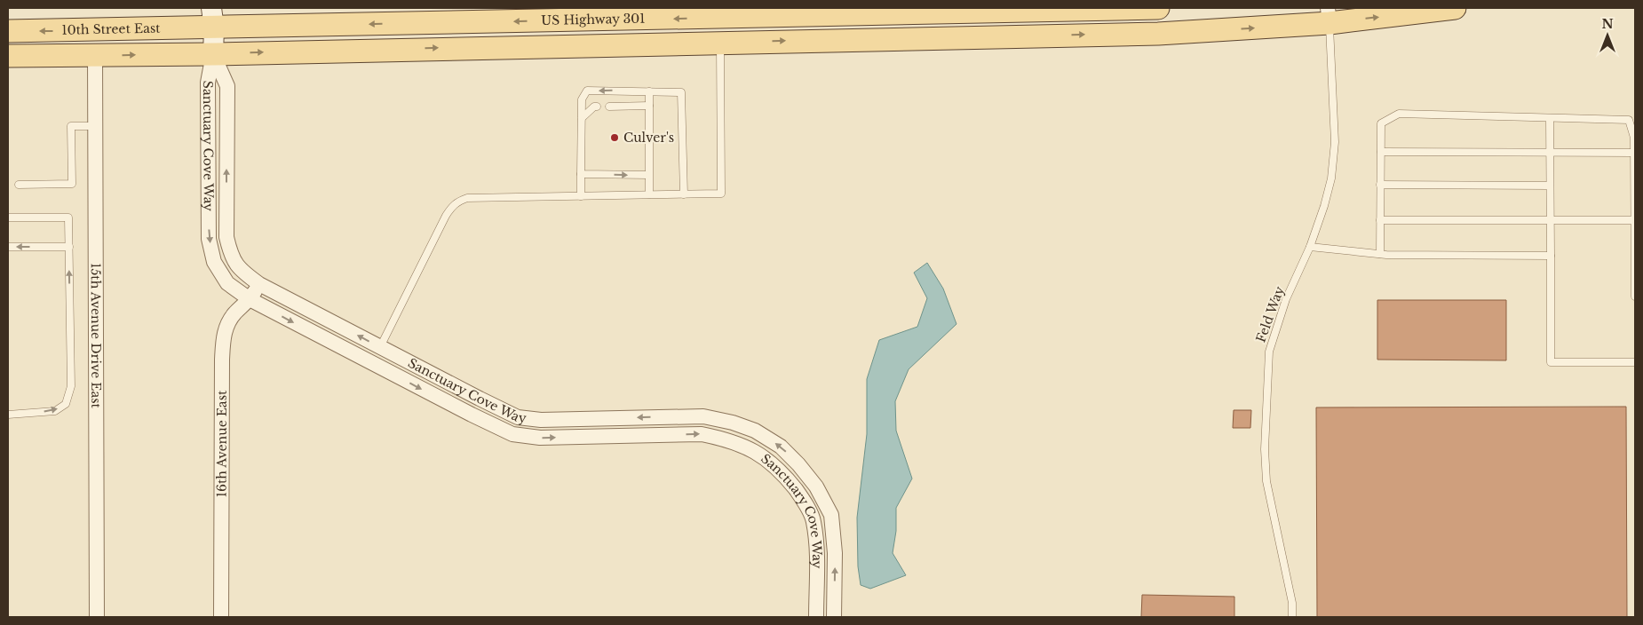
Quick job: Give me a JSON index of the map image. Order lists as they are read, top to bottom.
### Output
{
  "streets": {
    "main road": ["US Highway 301", "10th Street East"],
    "street": ["Sanctuary Cove Way", "15th Avenue Drive East", "16th Avenue East"],
    "lane": ["Feld Way"]
  },
  "crossings": [
    ["US Highway 301", "10th Street East"],
    ["10th Street East", "Sanctuary Cove Way"],
    ["10th Street East", "15th Avenue Drive East"],
    ["Sanctuary Cove Way", "16th Avenue East"]
  ],
  "places": ["Culver's"],
  "north": "top"
}
